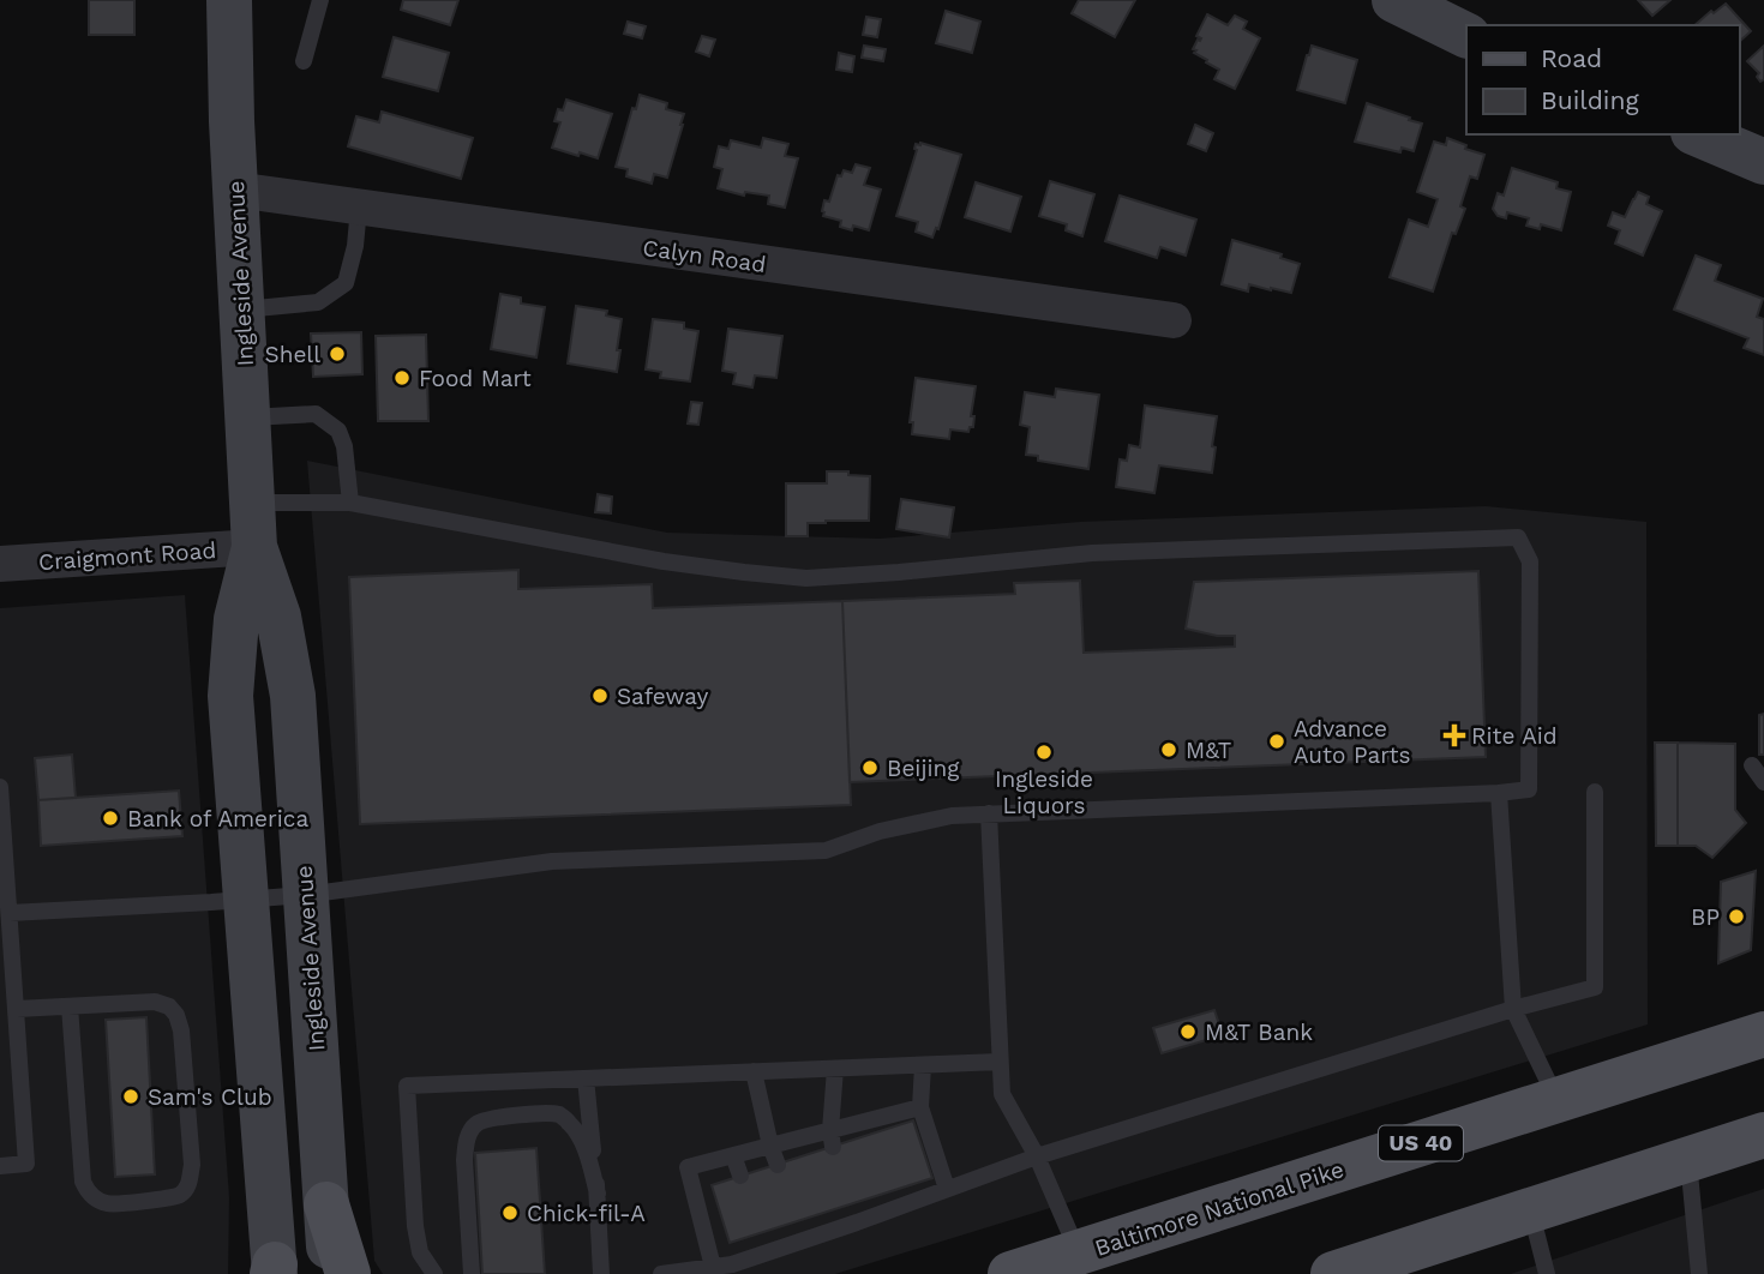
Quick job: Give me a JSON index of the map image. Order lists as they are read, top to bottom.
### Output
{
  "streets": {
    "main road": ["Ingleside Avenue", "US 40", "Baltimore National Pike"],
    "street": ["Calyn Road", "Craigmont Road"]
  },
  "crossings": [
    ["Calyn Road", "Ingleside Avenue"],
    ["Ingleside Avenue", "Craigmont Road"]
  ],
  "places": {
    "other": [
      "Shell",
      "Food Mart",
      "Safeway",
      "Advance Auto Parts",
      "M&T",
      "Ingleside Liquors",
      "Beijing",
      "Bank of America",
      "BP",
      "M&T Bank",
      "Sam's Club",
      "Chick-fil-A"
    ],
    "health": ["Rite Aid"]
  },
  "legend": ["Road", "Building"]
}
